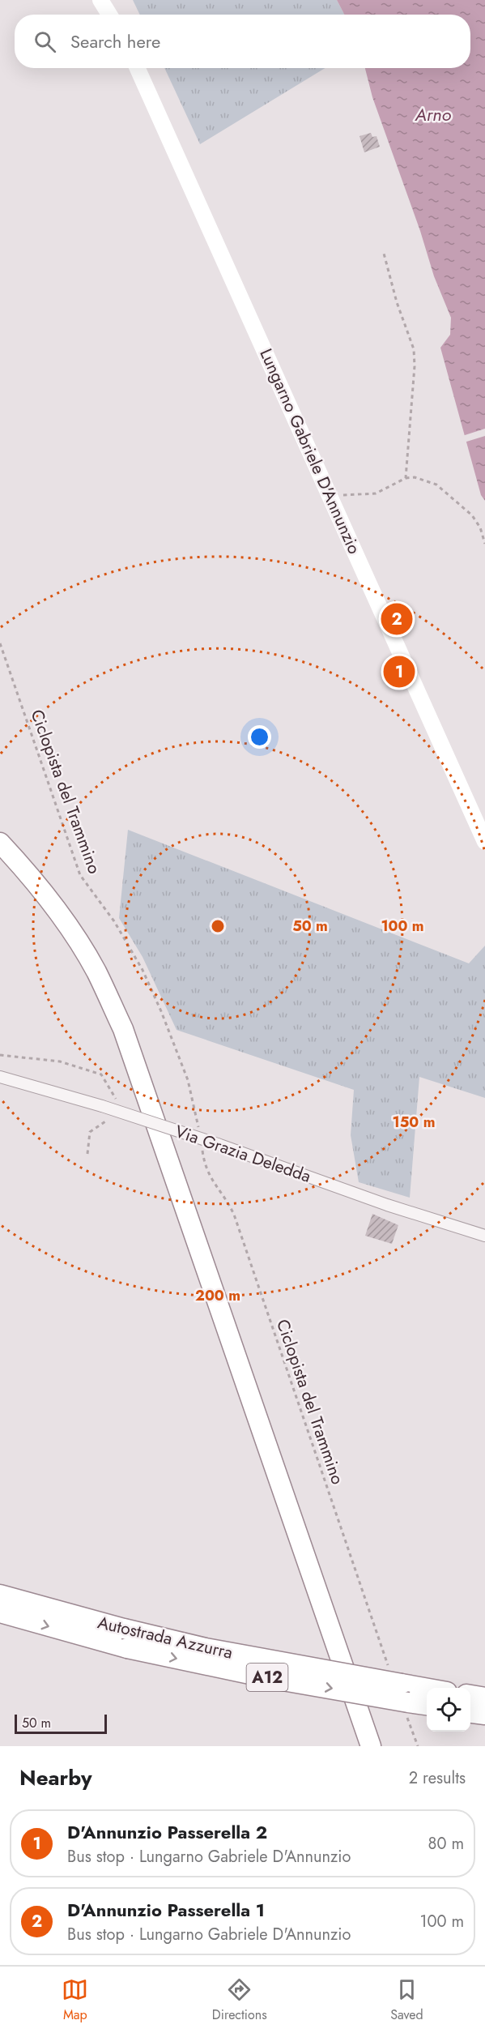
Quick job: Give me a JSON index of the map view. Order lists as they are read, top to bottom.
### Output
{
  "streets": {
    "highway": ["Autostrada Azzurra", "A12"],
    "main road": ["Lungarno Gabriele D'Annunzio"],
    "street": ["Via Grazia Deledda"],
    "path": ["Ciclopista del Trammino"]
  },
  "water": ["Arno"],
  "scale_bar": "50 m",
  "page": {
    "search": "Search here",
    "pins": ["2", "1"],
    "scale": "50 m",
    "heading": ["Nearby", "2 results"],
    "list": [
      {
        "mark": "1",
        "name": "D'Annunzio Passerella 2",
        "note": "Bus stop · Lungarno Gabriele D'Annunzio",
        "value": "80 m"
      },
      {
        "mark": "2",
        "name": "D'Annunzio Passerella 1",
        "note": "Bus stop · Lungarno Gabriele D'Annunzio",
        "value": "100 m"
      }
    ],
    "nav": ["Map", "Directions", "Saved"]
  },
  "rings": [
    "50 m",
    "100 m",
    "150 m",
    "200 m"
  ]
}
